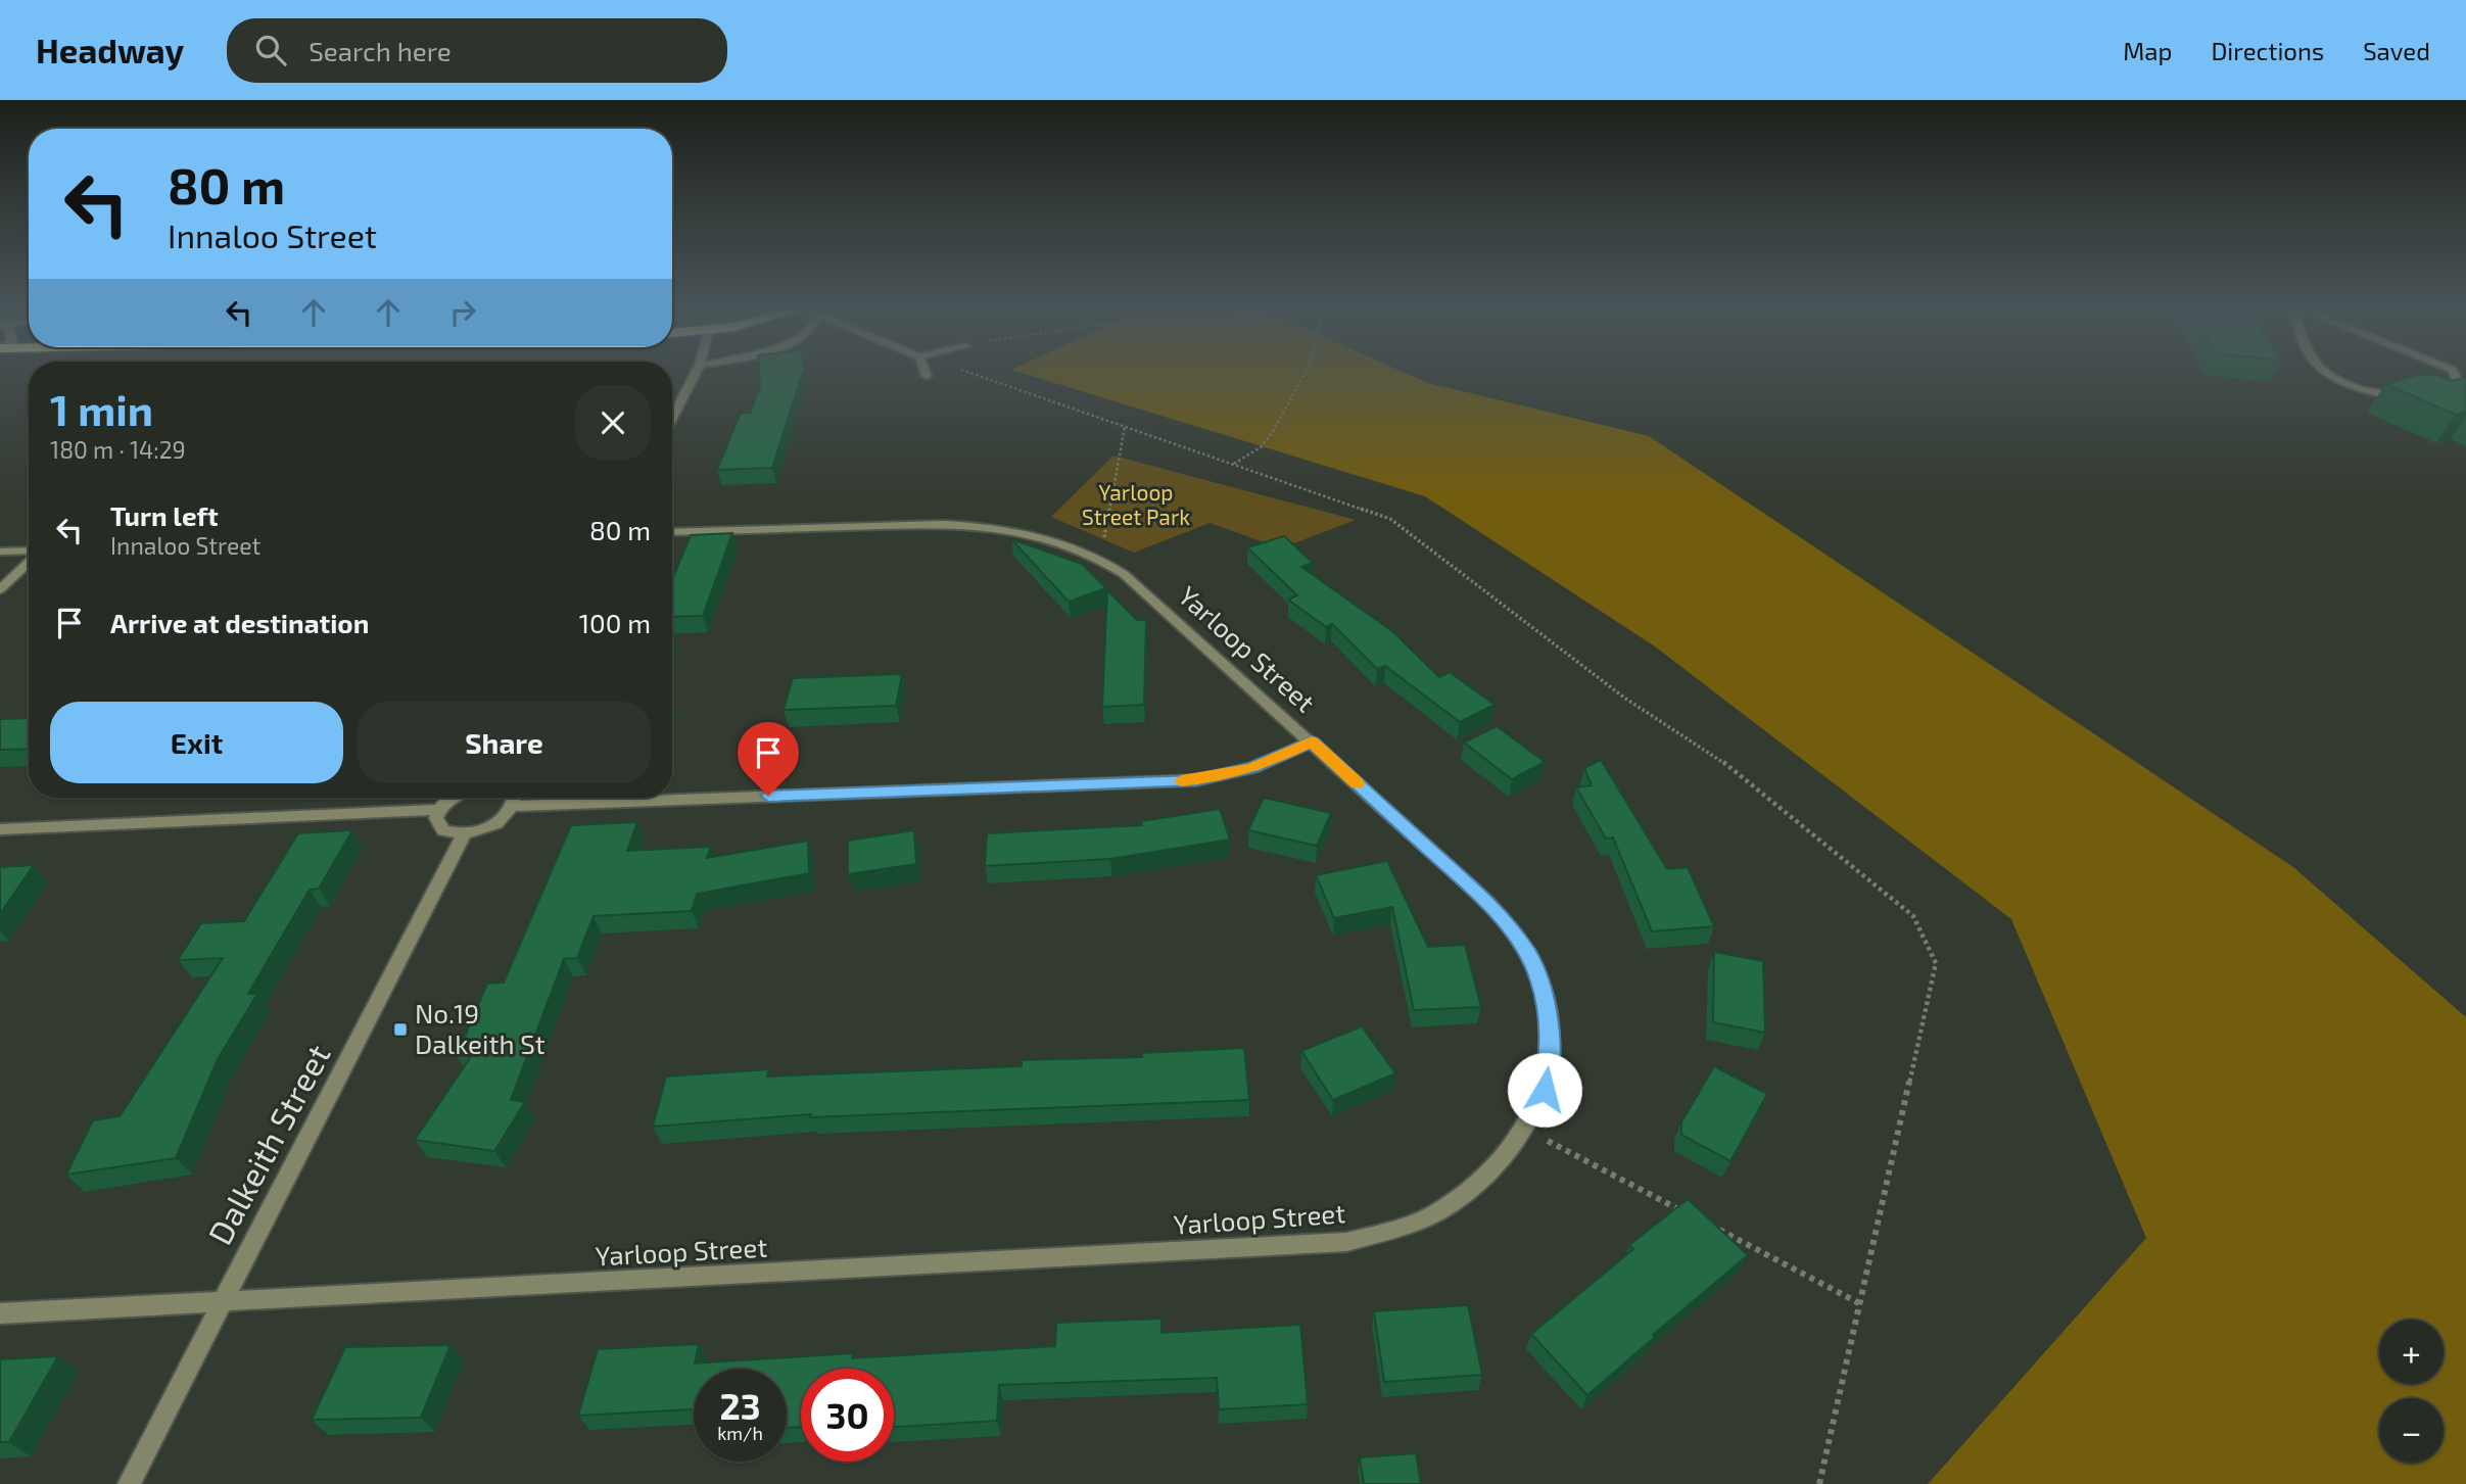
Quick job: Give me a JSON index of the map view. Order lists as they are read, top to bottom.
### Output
{
  "streets": {
    "street": ["Yarloop Street", "Dalkeith Street"]
  },
  "crossings": [
    ["Yarloop Street", "Dalkeith Street"]
  ],
  "parks": ["Yarloop Street Park"],
  "places": {
    "transit": ["No.19 Dalkeith St"]
  },
  "page": {
    "header": "Headway",
    "search": "Search here",
    "nav": ["Map", "Directions", "Saved"],
    "turn": ["80 m", "Innaloo Street"],
    "heading": ["1 min", "180 m · 14:29"],
    "list": [
      {
        "name": "Turn left",
        "note": "Innaloo Street",
        "value": "80 m"
      },
      {
        "name": "Arrive at destination",
        "value": "100 m"
      }
    ],
    "buttons": ["Exit", "Share"],
    "map_buttons": ["+", "−"],
    "speed": "23 km/h",
    "limit": "30"
  }
}
